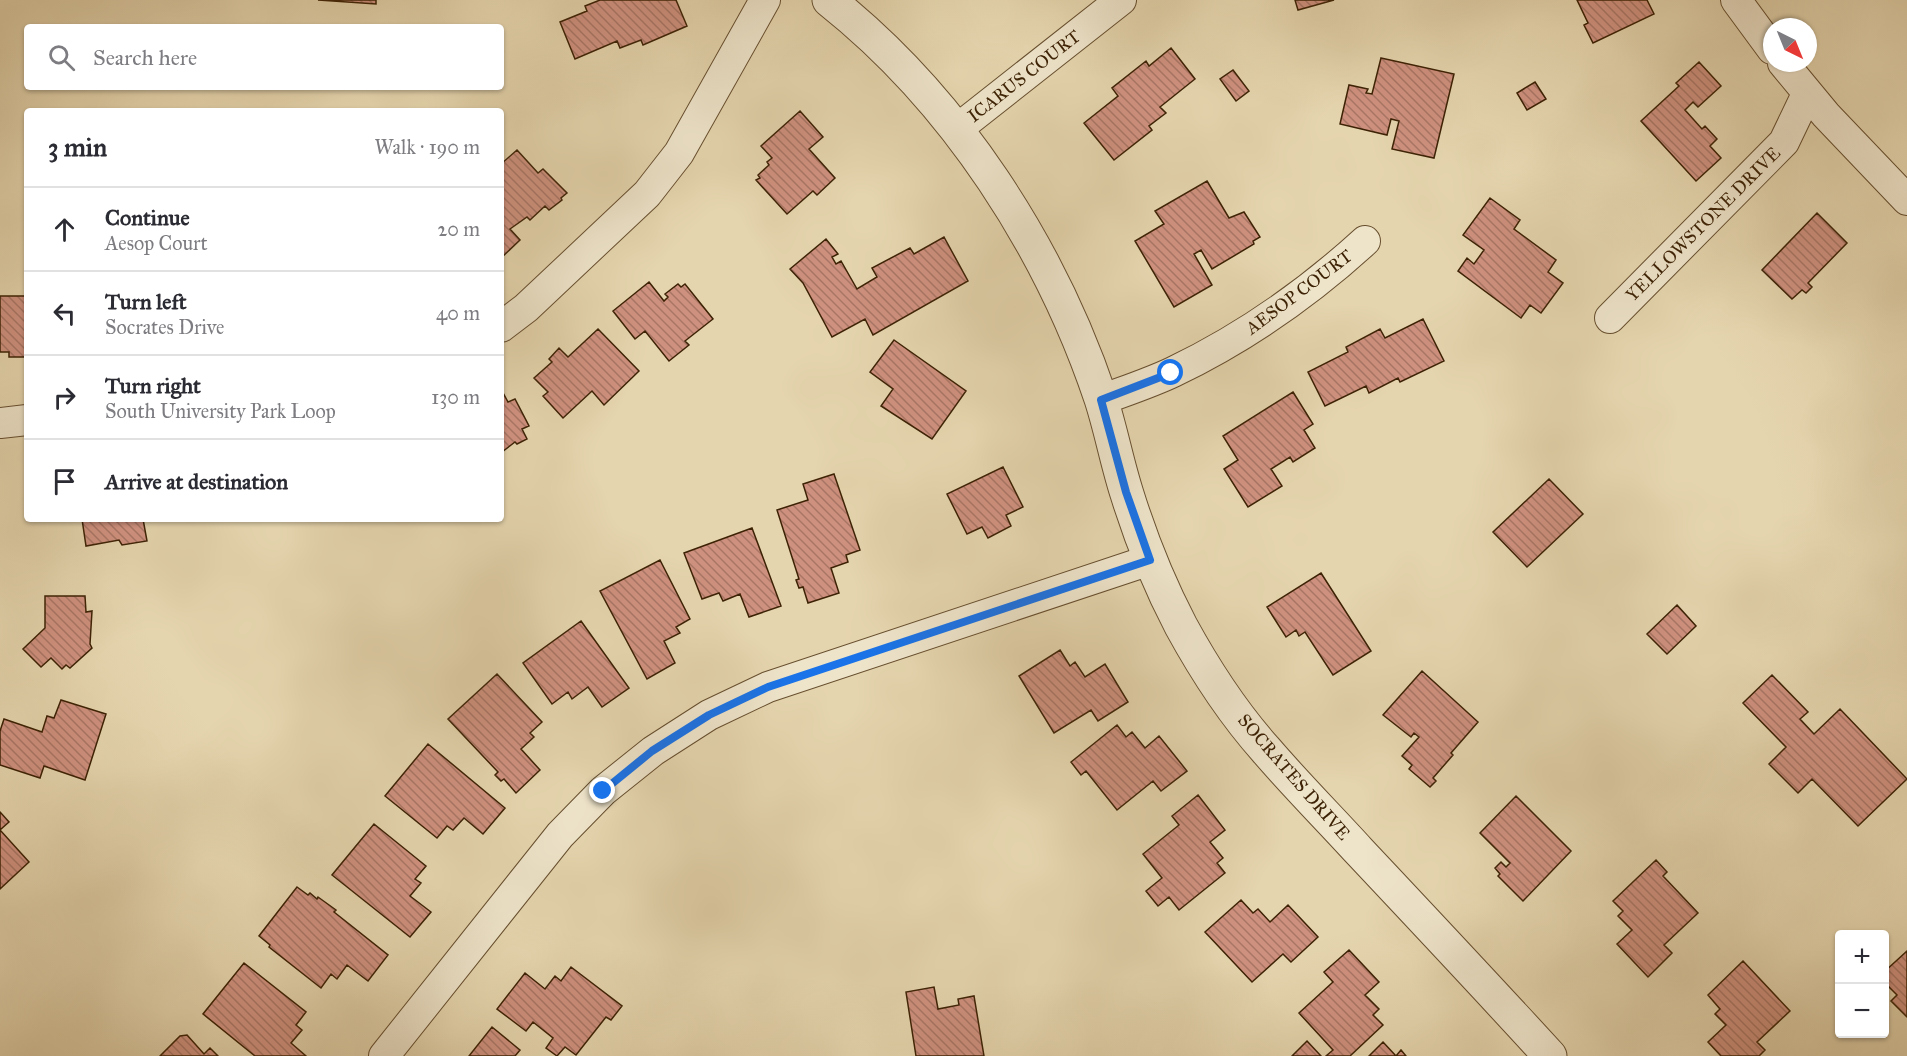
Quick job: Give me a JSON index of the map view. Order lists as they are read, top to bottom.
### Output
{
  "streets": {
    "street": [
      "ICARUS COURT",
      "YELLOWSTONE DRIVE",
      "AESOP COURT",
      "SOCRATES DRIVE"
    ]
  },
  "crossings": [
    ["ICARUS COURT", "SOCRATES DRIVE"],
    ["AESOP COURT", "SOCRATES DRIVE"]
  ],
  "north": "bottom right",
  "page": {
    "search": "Search here",
    "heading": ["3 min", "Walk · 190 m"],
    "list": [
      ["Continue", "Aesop Court", "20 m"],
      ["Turn left", "Socrates Drive", "40 m"],
      ["Turn right", "South University Park Loop", "130 m"],
      "Arrive at destination"
    ],
    "map_buttons": ["+", "−"]
  }
}
